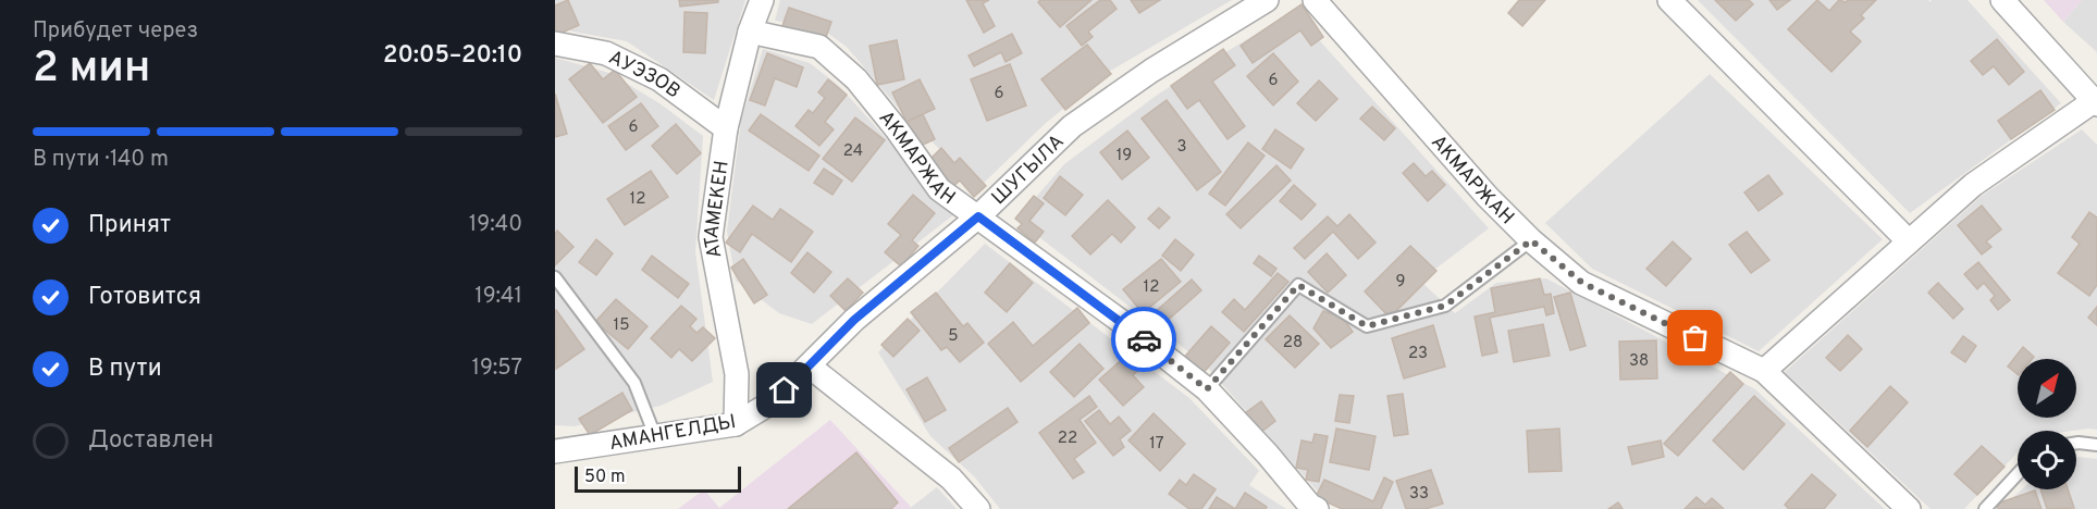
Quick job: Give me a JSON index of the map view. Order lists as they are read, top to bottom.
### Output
{
  "streets": {
    "street": [
      "АУЭЗОВ",
      "АКМАРЖАН",
      "ШУГЫЛА",
      "АТАМЕКЕН",
      "АМАНГЕЛДЫ"
    ]
  },
  "crossings": [
    ["АУЭЗОВ", "АТАМЕКЕН"],
    ["АКМАРЖАН", "ШУГЫЛА"],
    ["АКМАРЖАН", "АТАМЕКЕН"],
    ["ШУГЫЛА", "АМАНГЕЛДЫ"],
    ["АТАМЕКЕН", "АМАНГЕЛДЫ"]
  ],
  "house_numbers": [
    "6",
    "6",
    "6",
    "3",
    "24",
    "19",
    "12",
    "9",
    "12",
    "15",
    "5",
    "28",
    "23",
    "38",
    "22",
    "17",
    "33"
  ],
  "scale_bar": "50 m",
  "north": "top right",
  "page": {
    "heading": ["2 мин", "Прибудет через", "20:05–20:10"],
    "bar": "В пути · 140 m",
    "list": [
      ["Принят", "19:40"],
      ["Готовится", "19:41"],
      ["В пути", "19:57"],
      "Доставлен"
    ],
    "scale": "50 m"
  }
}
